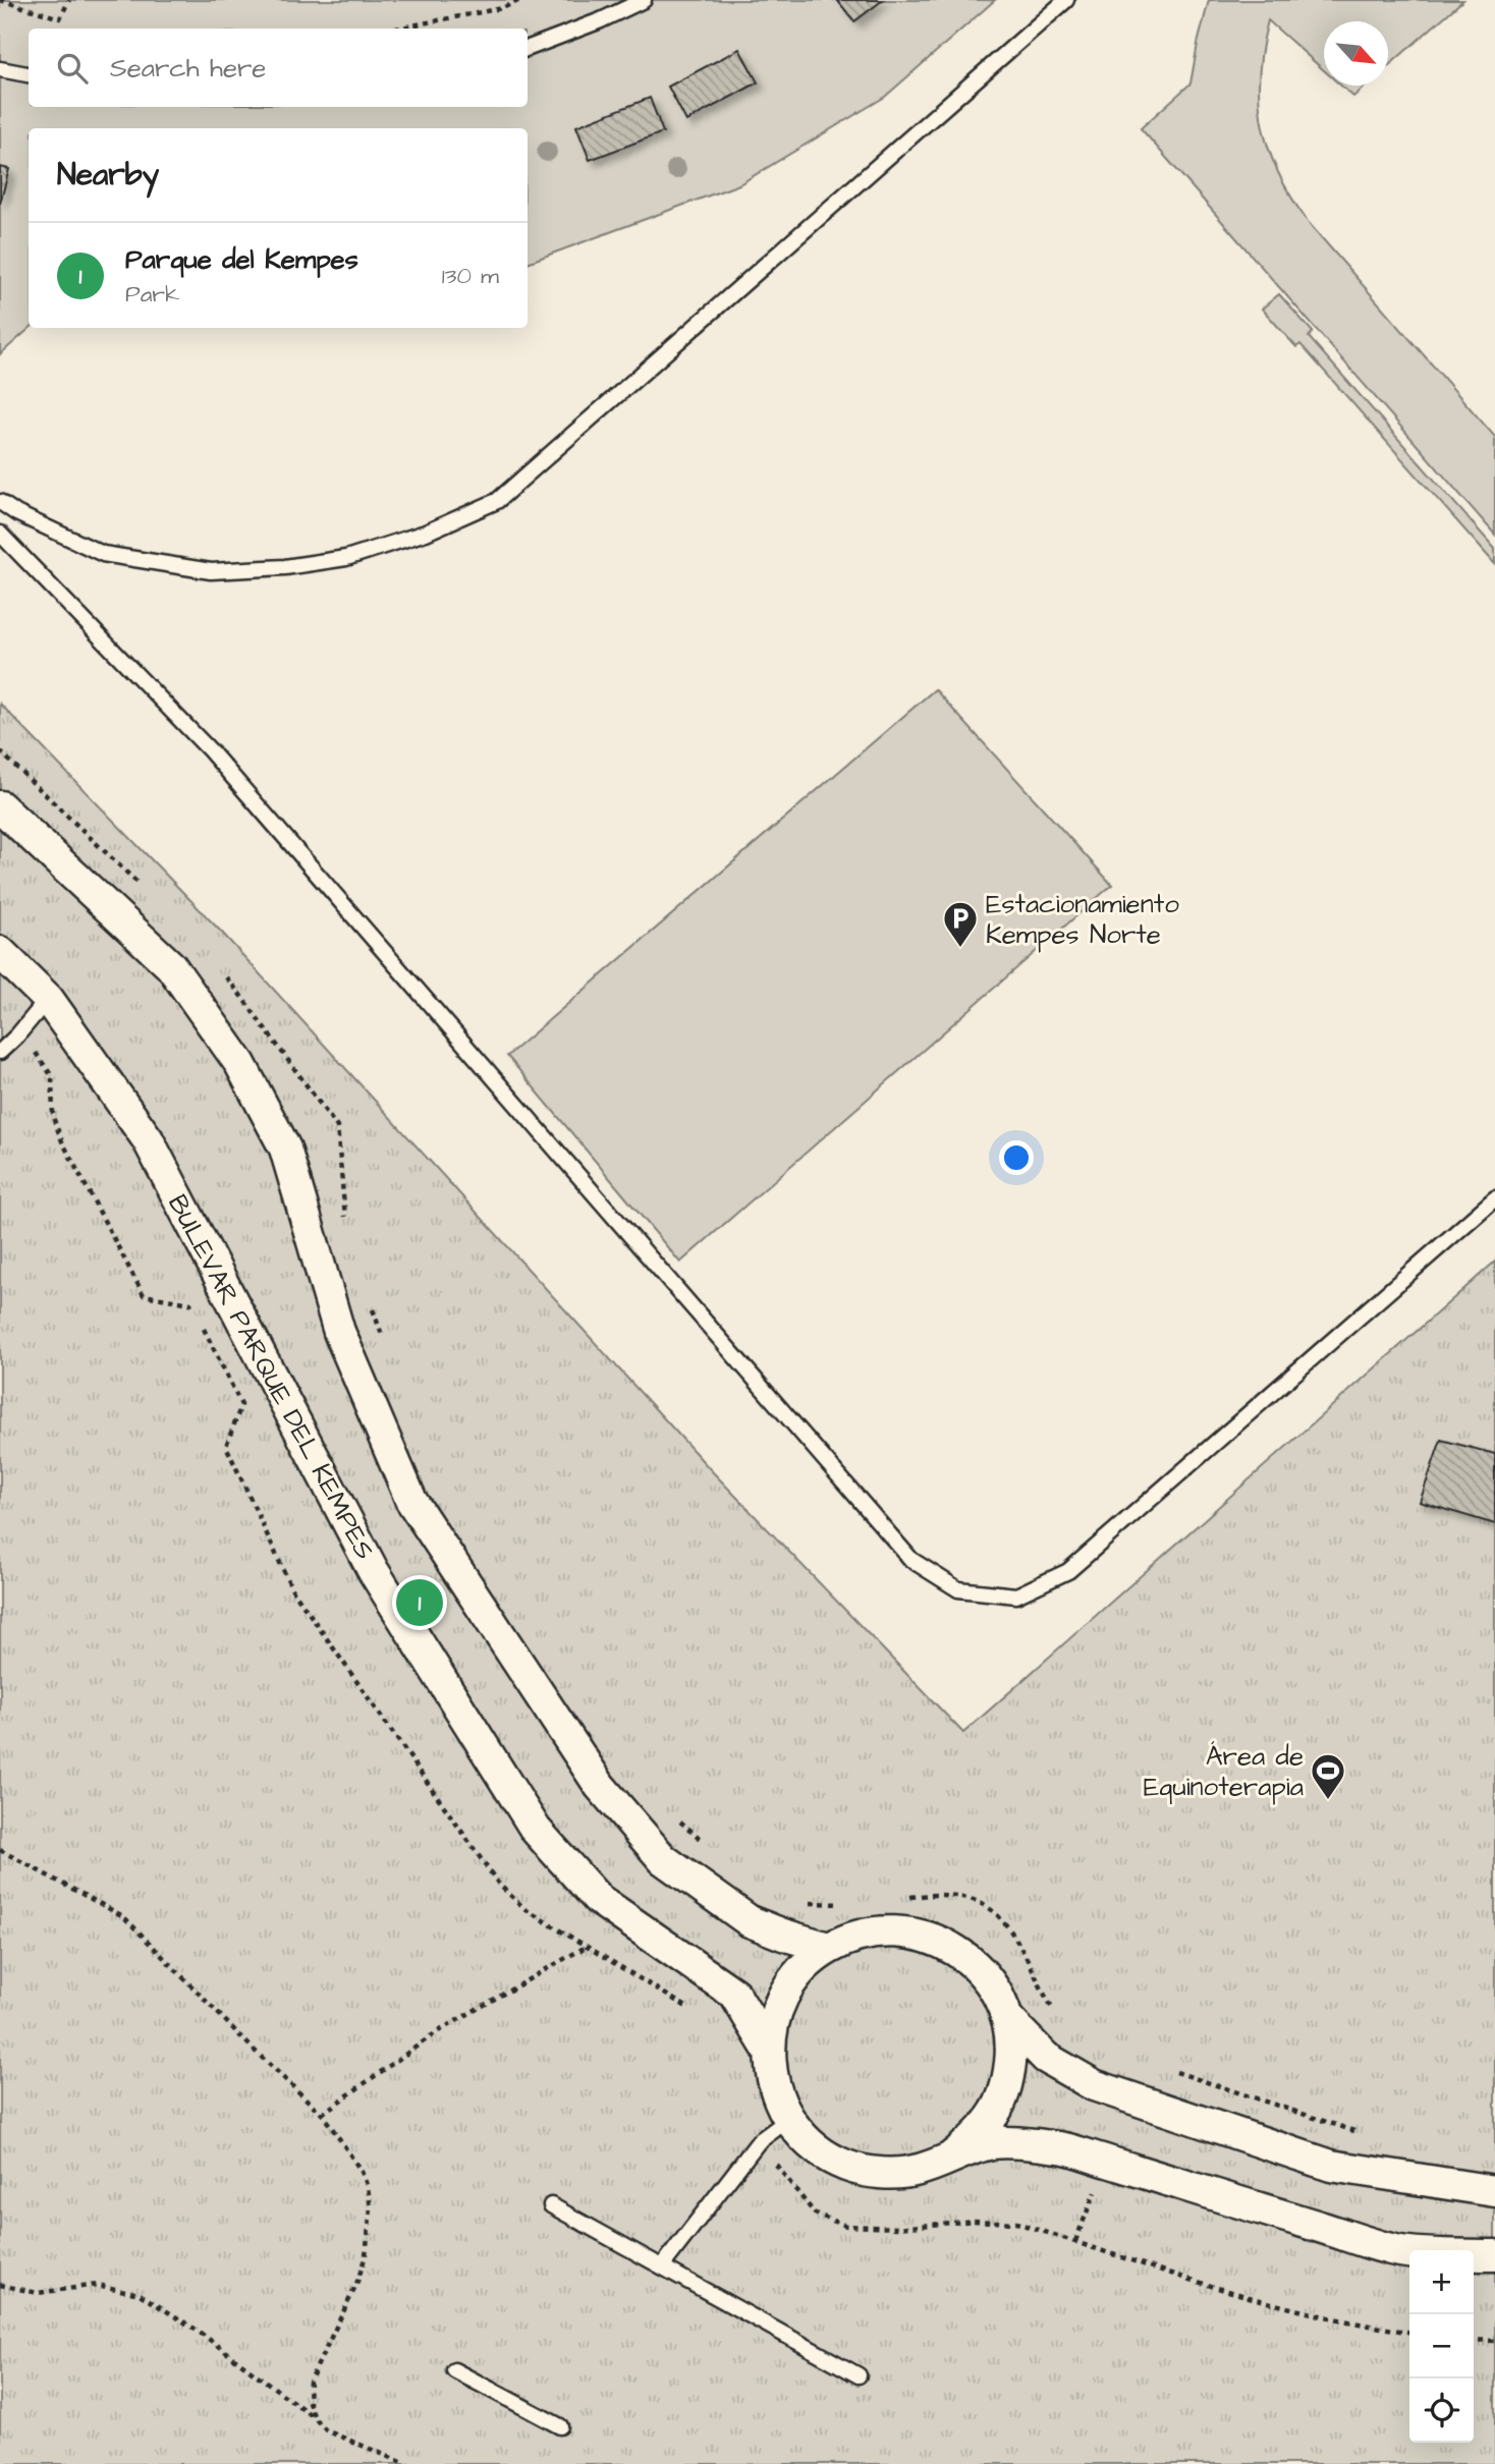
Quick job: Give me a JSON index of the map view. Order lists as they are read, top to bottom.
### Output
{
  "streets": {
    "street": ["BULEVAR PARQUE DEL KEMPES"]
  },
  "places": {
    "parking": ["Estacionamiento Kempes Norte"],
    "sports": ["Área de Equinoterapia"]
  },
  "north": "bottom right",
  "page": {
    "search": "Search here",
    "heading": "Nearby",
    "list": [
      {
        "mark": "1",
        "name": "Parque del Kempes",
        "note": "Park",
        "value": "130 m"
      }
    ],
    "pins": "1",
    "map_buttons": ["+", "−"]
  }
}
